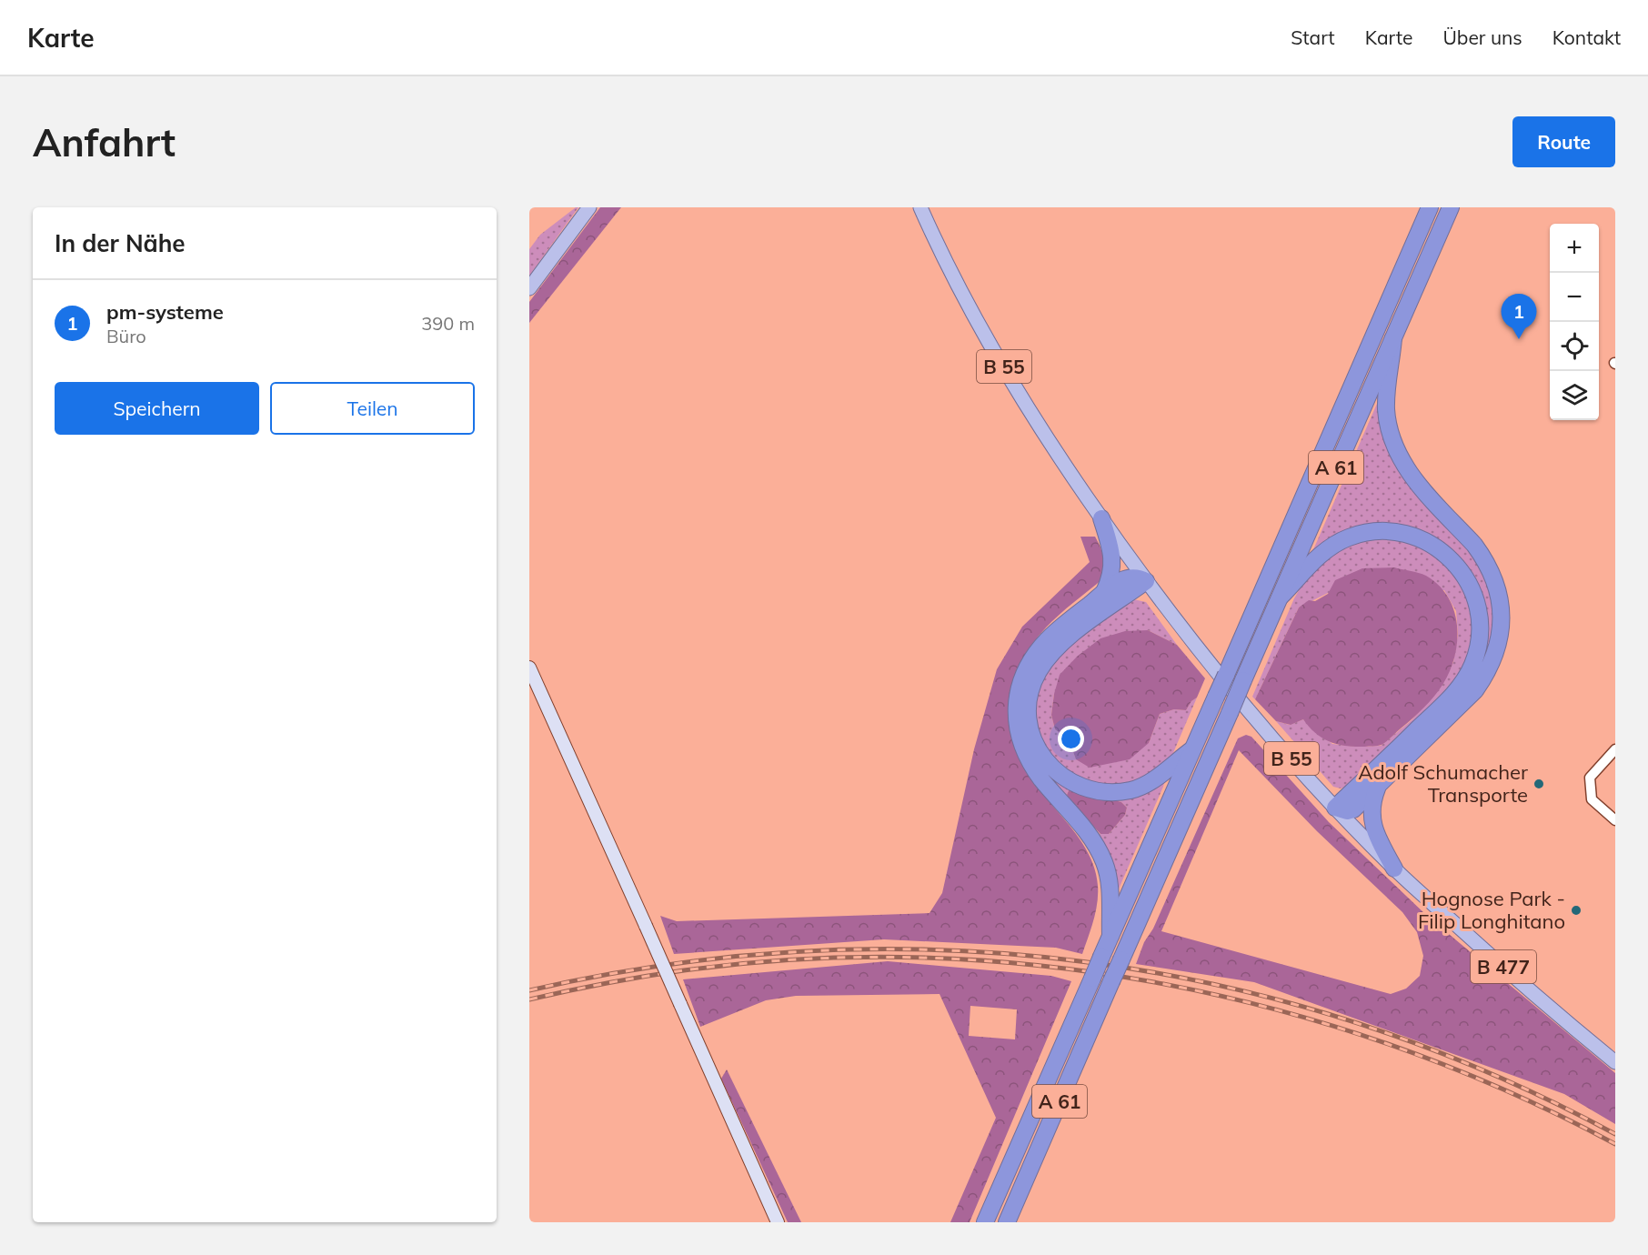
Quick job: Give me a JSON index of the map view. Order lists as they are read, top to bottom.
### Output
{
  "streets": {
    "highway": ["A 61"],
    "main road": ["B 55", "B 477"]
  },
  "crossings": [
    ["B 55", "B 477"]
  ],
  "places": ["Adolf Schumacher Transporte", "Hognose Park - Filip Longhitano"],
  "page": {
    "header": "Karte",
    "nav": [
      "Start",
      "Karte",
      "Über uns",
      "Kontakt"
    ],
    "buttons": [
      "Route",
      ["Speichern", "Teilen"]
    ],
    "title": "Anfahrt",
    "heading": "In der Nähe",
    "map_buttons": ["+", "−"],
    "list": [
      {
        "mark": "1",
        "name": "pm-systeme",
        "note": "Büro",
        "value": "390 m"
      }
    ],
    "pins": "1"
  }
}
